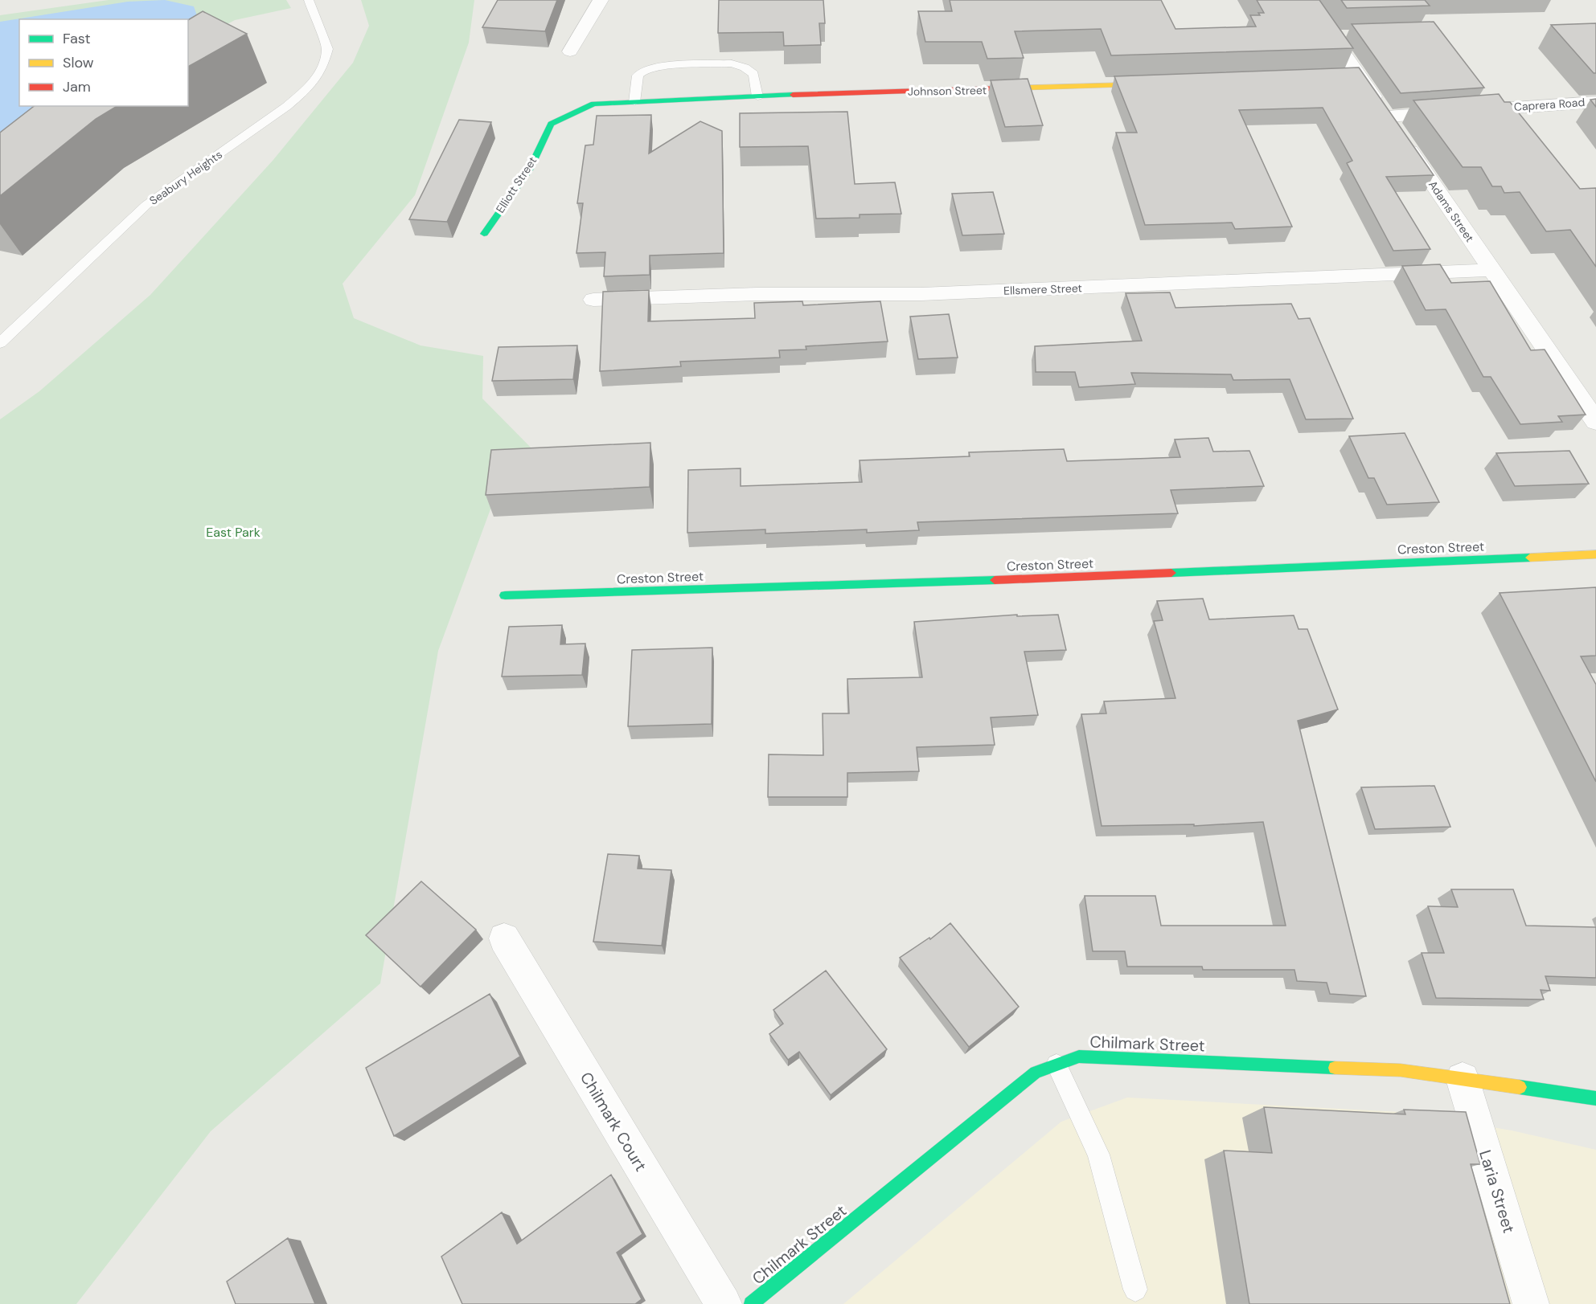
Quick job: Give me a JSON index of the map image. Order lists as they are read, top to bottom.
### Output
{
  "streets": {
    "street": [
      "Johnson Street",
      "Caprera Road",
      "Elliott Street",
      "Adams Street",
      "Ellsmere Street",
      "Creston Street",
      "Chilmark Street",
      "Chilmark Court",
      "Laria Street"
    ],
    "lane": ["Seabury Heights"]
  },
  "crossings": [
    ["Johnson Street", "Elliott Street"],
    ["Caprera Road", "Adams Street"],
    ["Adams Street", "Ellsmere Street"],
    ["Chilmark Street", "Laria Street"]
  ],
  "parks": ["East Park"],
  "legend": ["Fast", "Slow", "Jam"]
}
